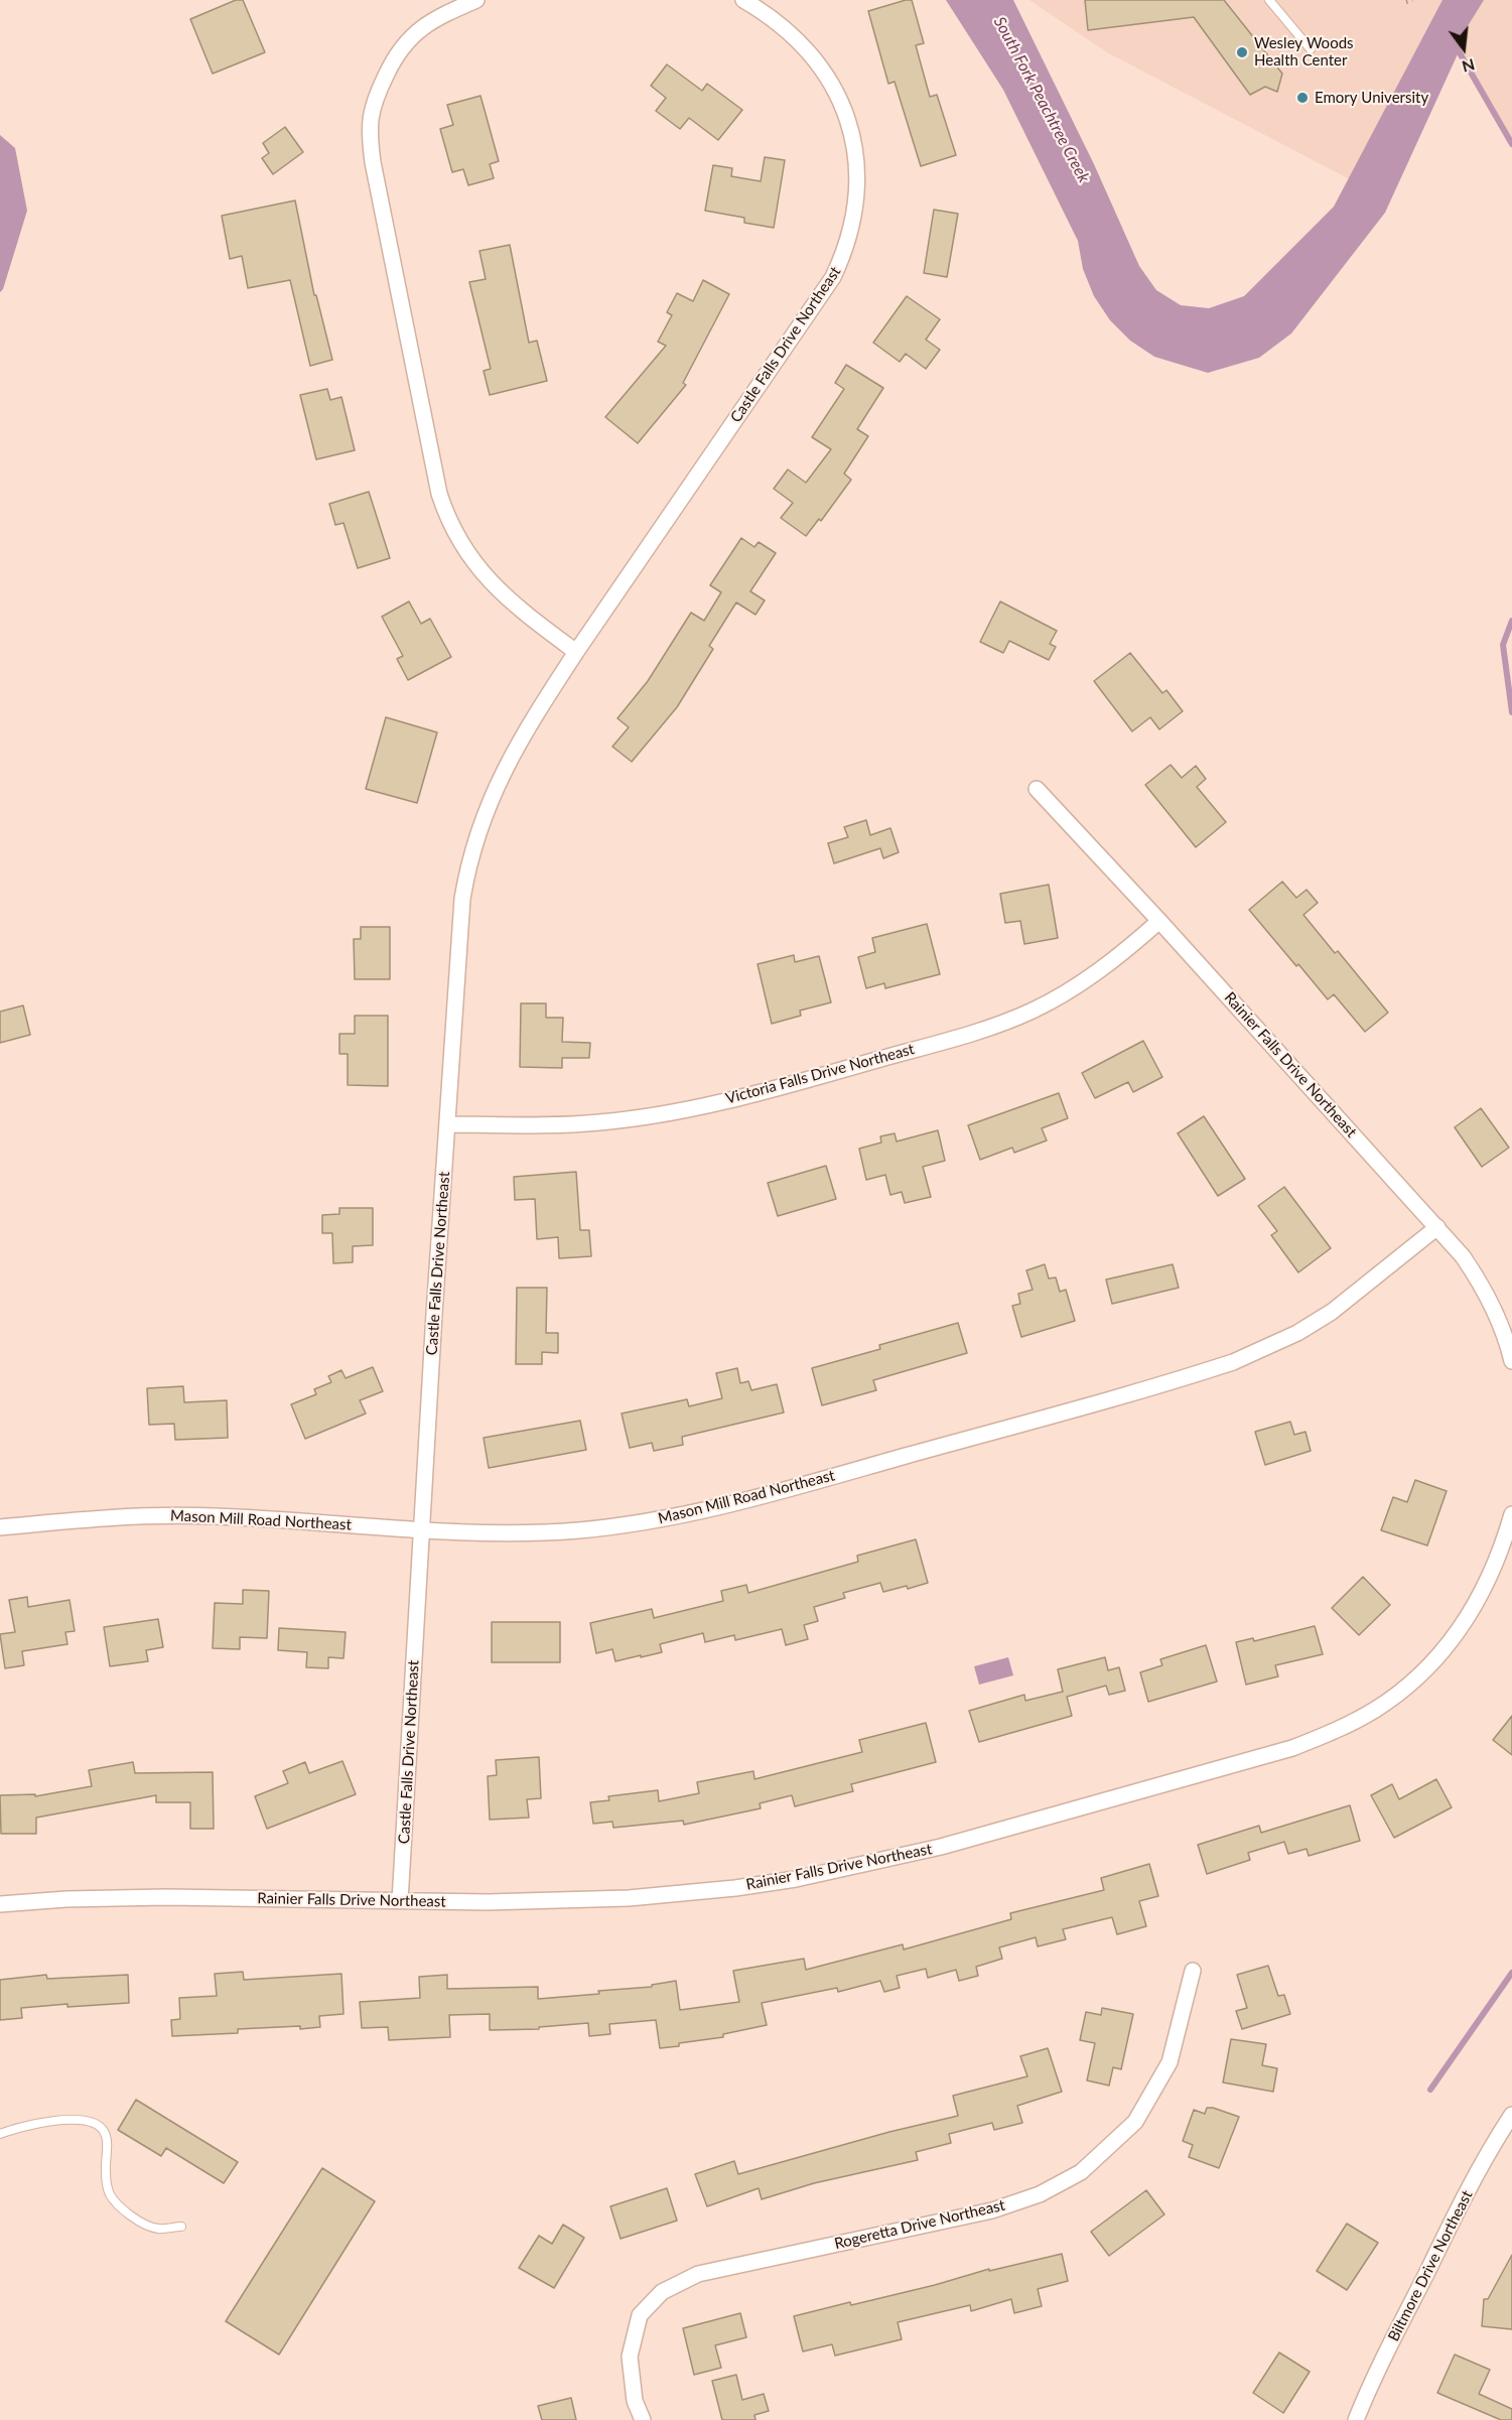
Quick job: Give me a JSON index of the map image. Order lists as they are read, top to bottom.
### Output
{
  "streets": {
    "street": [
      "Castle Falls Drive Northeast",
      "Rainier Falls Drive Northeast",
      "Victoria Falls Drive Northeast",
      "Mason Mill Road Northeast",
      "Rogeretta Drive Northeast",
      "Biltmore Drive Northeast"
    ]
  },
  "crossings": [
    ["Castle Falls Drive Northeast", "Rainier Falls Drive Northeast"],
    ["Castle Falls Drive Northeast", "Victoria Falls Drive Northeast"],
    ["Castle Falls Drive Northeast", "Mason Mill Road Northeast"],
    ["Rainier Falls Drive Northeast", "Victoria Falls Drive Northeast"],
    ["Rainier Falls Drive Northeast", "Mason Mill Road Northeast"]
  ],
  "water": ["South Fork Peachtree Creek"],
  "places": ["Wesley Woods Health Center", "Emory University"],
  "north": "bottom"
}
